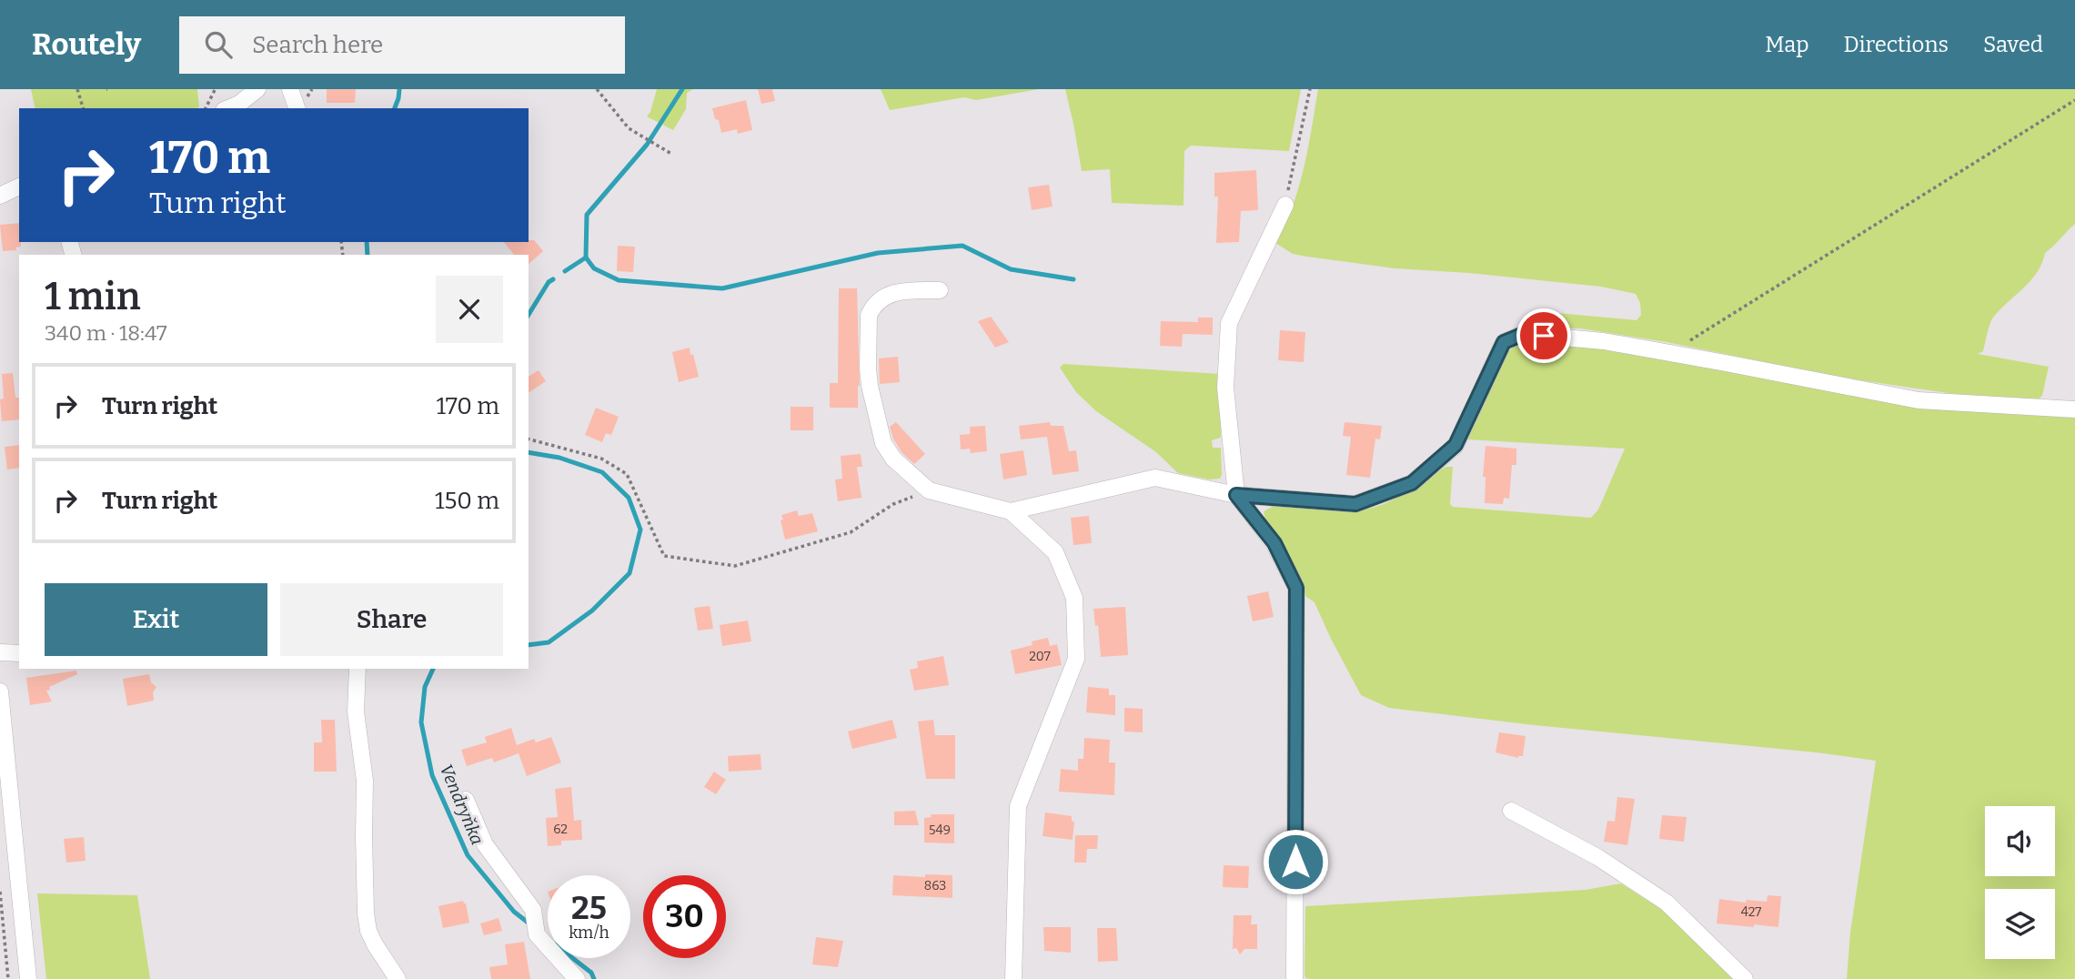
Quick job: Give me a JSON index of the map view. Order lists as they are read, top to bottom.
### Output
{
  "water": ["Vendryňka"],
  "house_numbers": [
    "207",
    "62",
    "549",
    "863",
    "427"
  ],
  "page": {
    "header": "Routely",
    "search": "Search here",
    "nav": ["Map", "Directions", "Saved"],
    "turn": ["170 m", "Turn right"],
    "heading": ["1 min", "340 m · 18:47"],
    "list": [
      {
        "name": "Turn right",
        "value": "170 m"
      },
      {
        "name": "Turn right",
        "value": "150 m"
      }
    ],
    "buttons": ["Exit", "Share"],
    "speed": "25 km/h",
    "limit": "30"
  }
}
